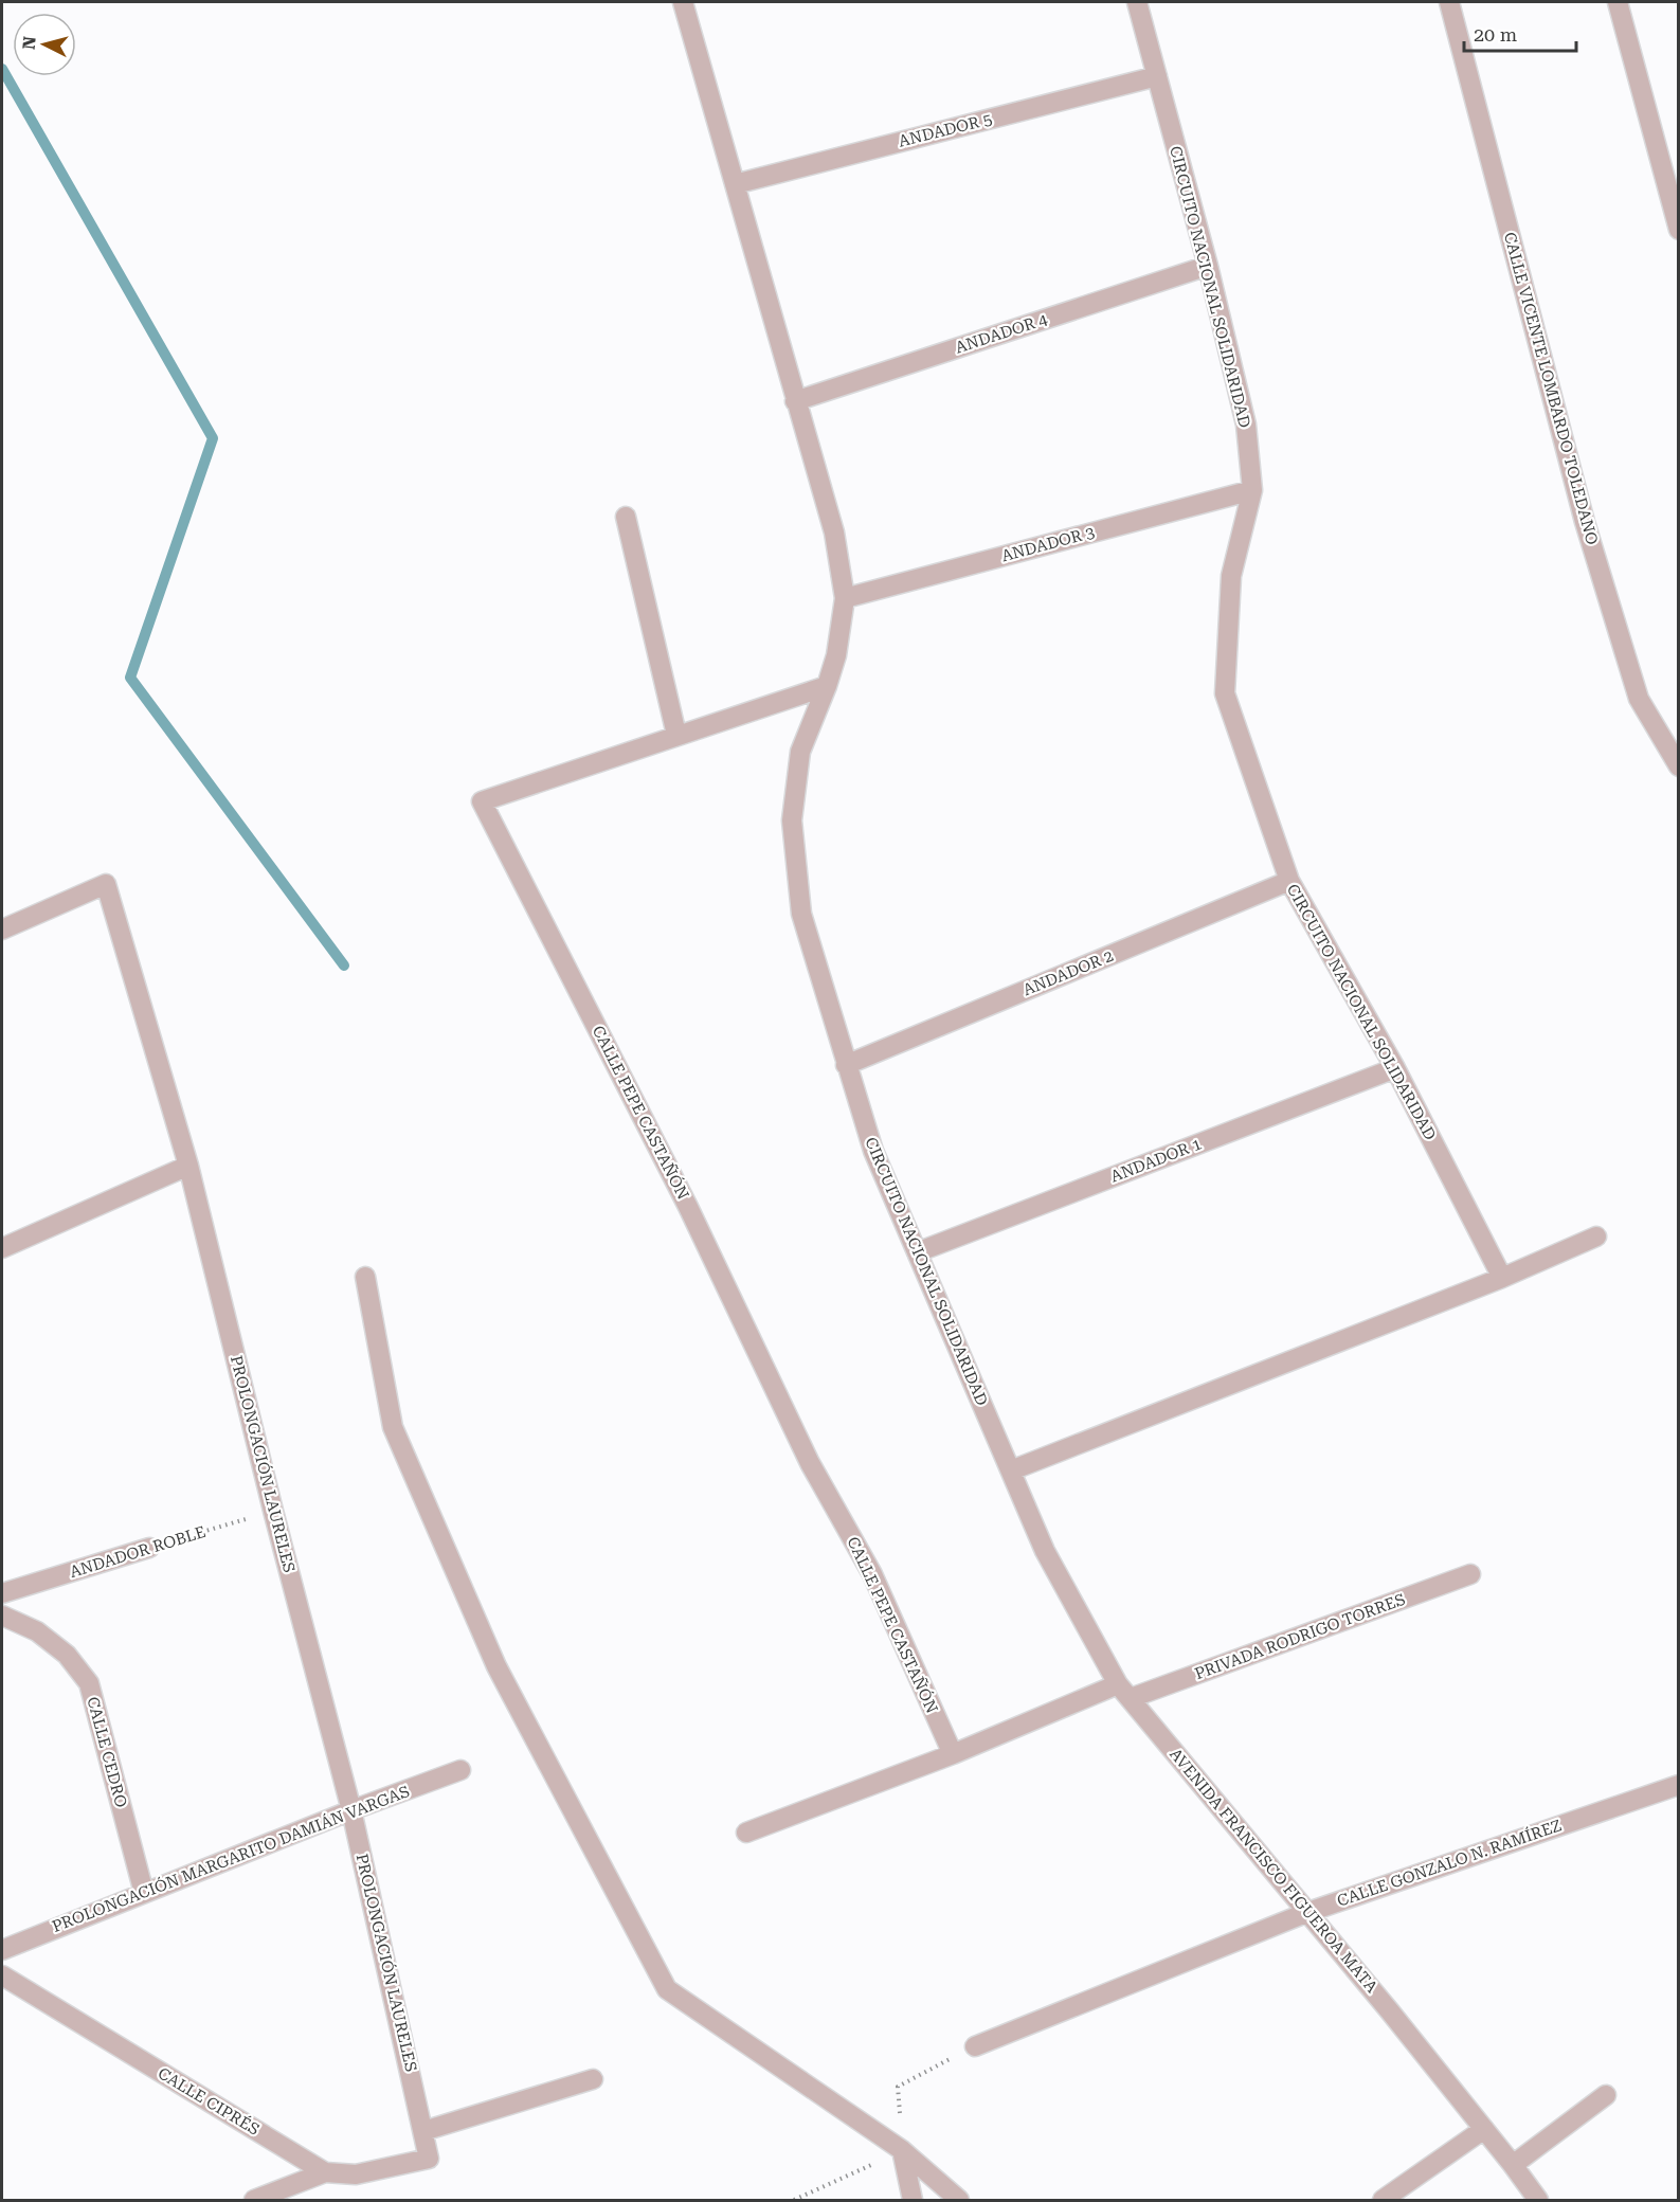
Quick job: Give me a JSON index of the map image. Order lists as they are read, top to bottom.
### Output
{
  "streets": {
    "street": [
      "ANDADOR 5",
      "CIRCUITO NACIONAL SOLIDARIDAD",
      "ANDADOR 4",
      "CALLE VICENTE LOMBARDO TOLEDANO",
      "ANDADOR 3",
      "ANDADOR 2",
      "CALLE PEPE CASTAÑÓN",
      "ANDADOR 1",
      "PROLONGACIÓN LAURELES",
      "ANDADOR ROBLE",
      "PRIVADA RODRIGO TORRES",
      "CALLE CEDRO",
      "PROLONGACIÓN MARGARITO DAMIÁN VARGAS",
      "CALLE GONZALO N. RAMÍREZ",
      "AVENIDA FRANCISCO FIGUEROA MATA",
      "CALLE CIPRÉS"
    ]
  },
  "crossings": [
    ["ANDADOR 5", "CIRCUITO NACIONAL SOLIDARIDAD"],
    ["CIRCUITO NACIONAL SOLIDARIDAD", "ANDADOR 4"],
    ["CIRCUITO NACIONAL SOLIDARIDAD", "ANDADOR 3"],
    ["CIRCUITO NACIONAL SOLIDARIDAD", "ANDADOR 2"],
    ["CIRCUITO NACIONAL SOLIDARIDAD", "CALLE PEPE CASTAÑÓN"],
    ["CIRCUITO NACIONAL SOLIDARIDAD", "ANDADOR 1"],
    ["CIRCUITO NACIONAL SOLIDARIDAD", "PRIVADA RODRIGO TORRES"],
    ["CIRCUITO NACIONAL SOLIDARIDAD", "AVENIDA FRANCISCO FIGUEROA MATA"],
    ["PROLONGACIÓN LAURELES", "ANDADOR ROBLE"],
    ["PROLONGACIÓN LAURELES", "PROLONGACIÓN MARGARITO DAMIÁN VARGAS"],
    ["PROLONGACIÓN LAURELES", "CALLE CIPRÉS"],
    ["PRIVADA RODRIGO TORRES", "AVENIDA FRANCISCO FIGUEROA MATA"],
    ["CALLE CEDRO", "PROLONGACIÓN MARGARITO DAMIÁN VARGAS"],
    ["CALLE GONZALO N. RAMÍREZ", "AVENIDA FRANCISCO FIGUEROA MATA"]
  ],
  "scale_bar": "20 m",
  "north": "left"
}
